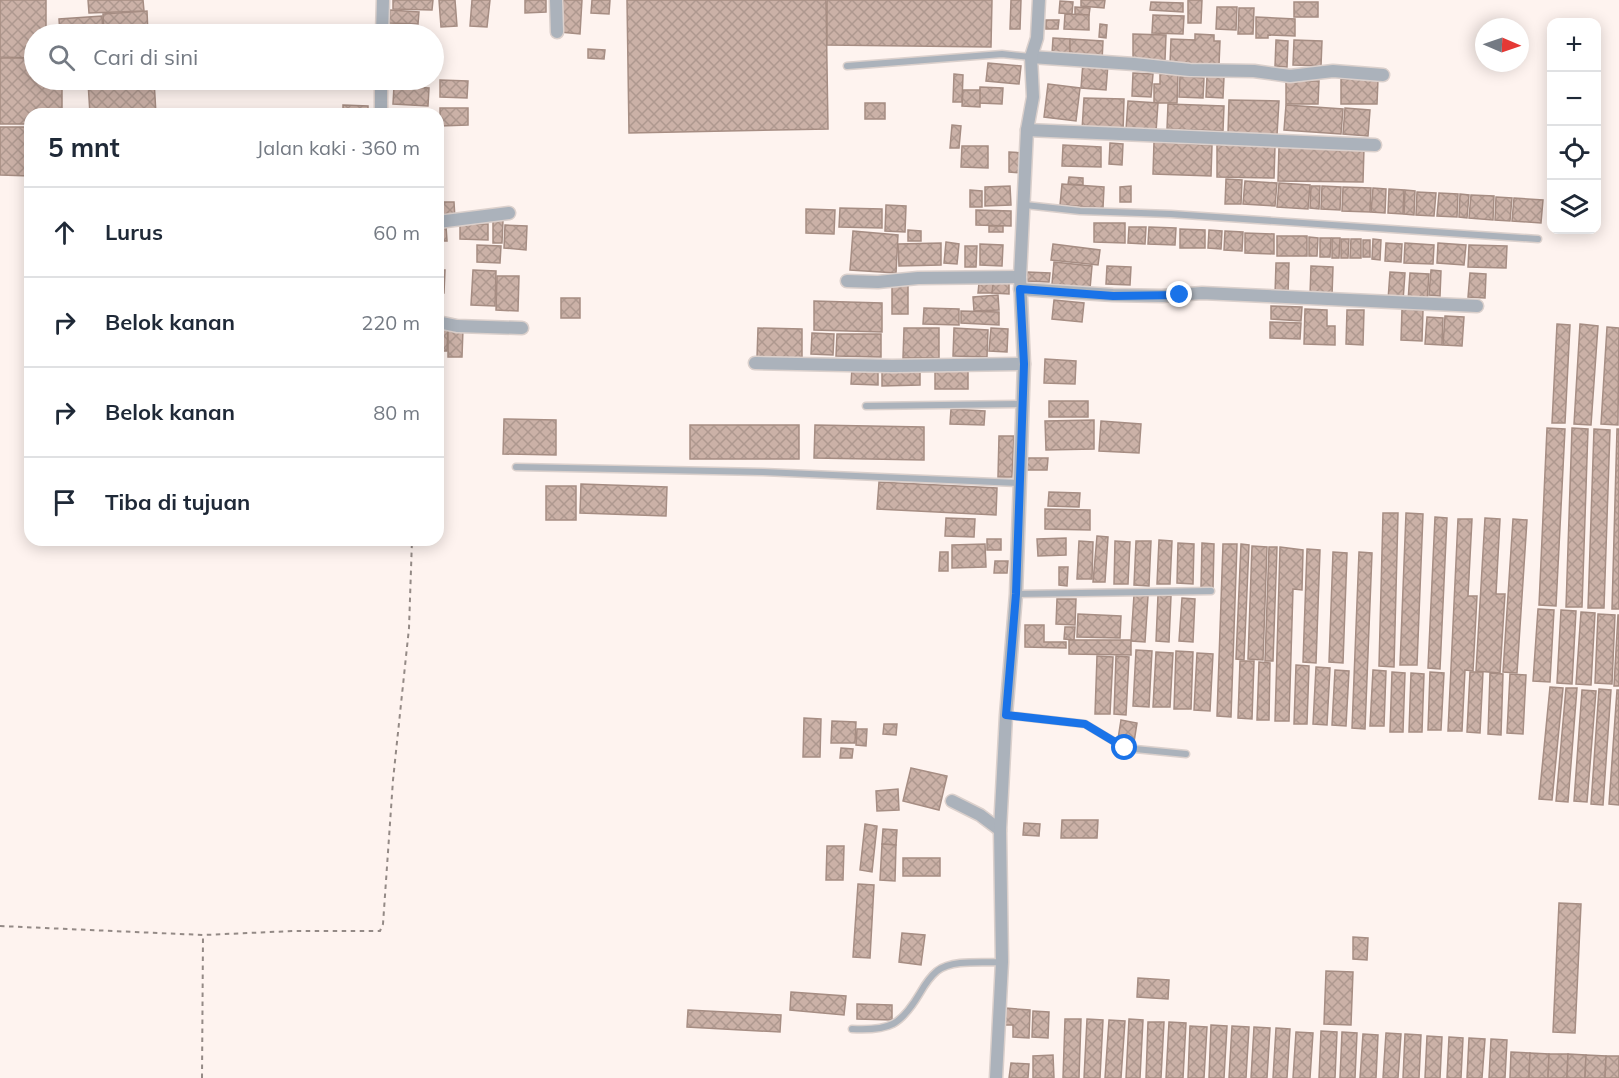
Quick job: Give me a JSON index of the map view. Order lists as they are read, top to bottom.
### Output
{
  "north": "right",
  "page": {
    "map_buttons": ["+", "−"],
    "search": "Cari di sini",
    "heading": ["5 mnt", "Jalan kaki · 360 m"],
    "list": [
      ["Lurus", "60 m"],
      ["Belok kanan", "220 m"],
      ["Belok kanan", "80 m"],
      "Tiba di tujuan"
    ]
  }
}
